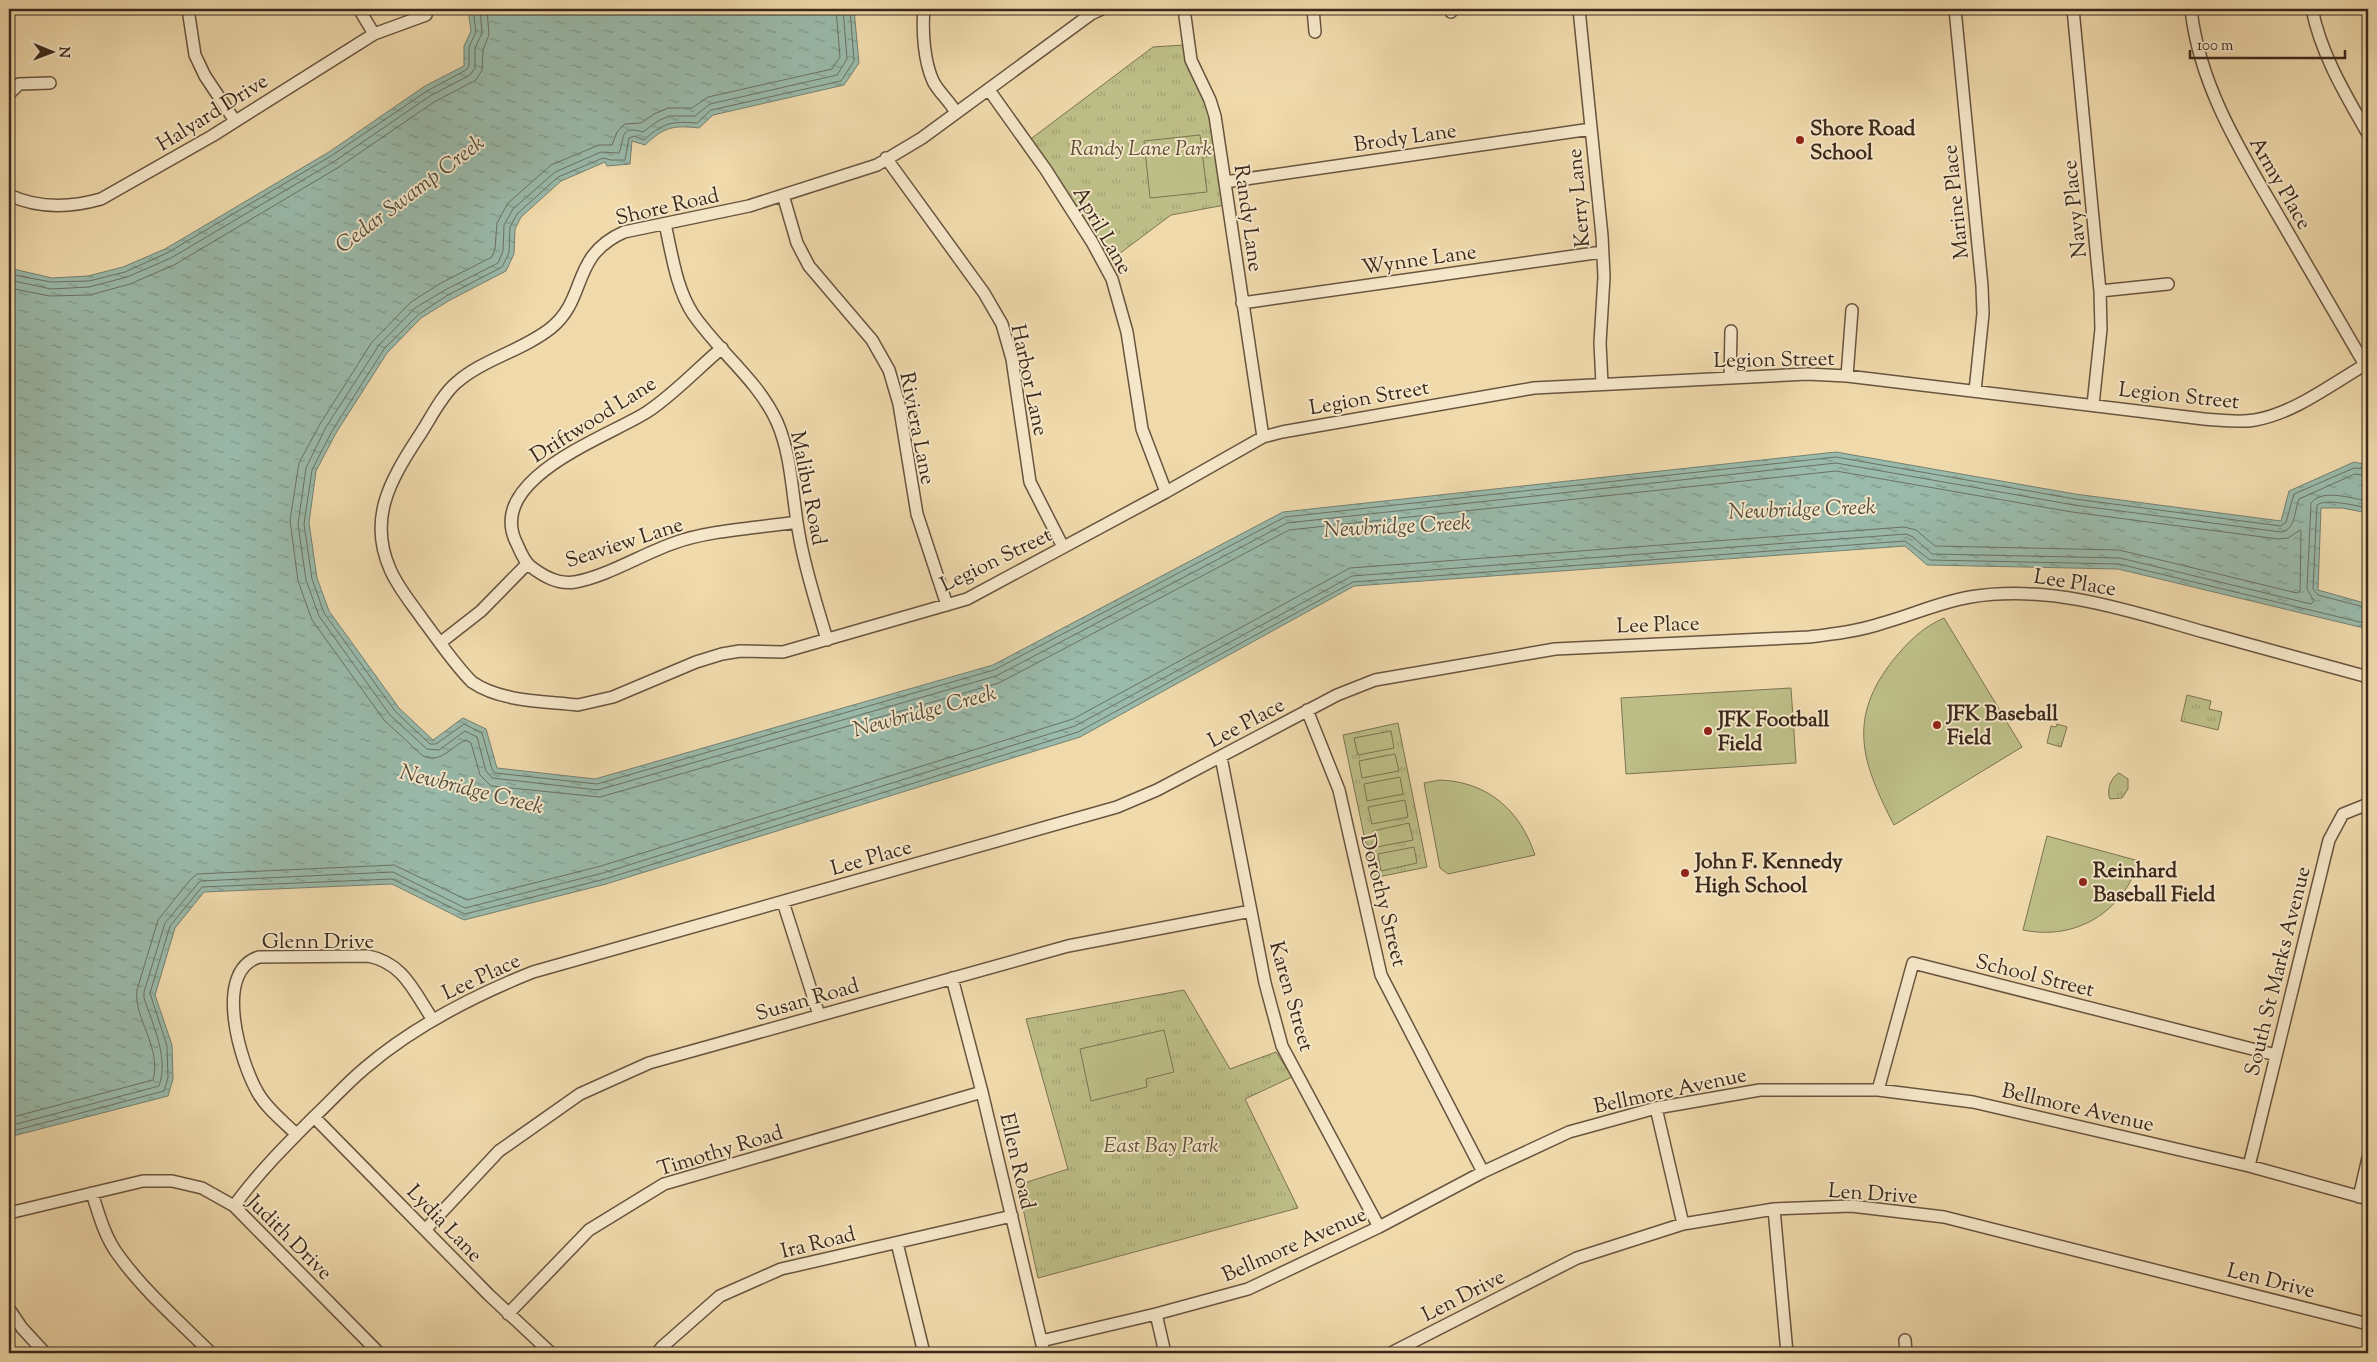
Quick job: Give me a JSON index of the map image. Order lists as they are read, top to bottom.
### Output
{
  "streets": {
    "street": [
      "Halyard Drive",
      "Brody Lane",
      "Army Place",
      "Kerry Lane",
      "Marine Place",
      "Shore Road",
      "Navy Place",
      "Randy Lane",
      "April Lane",
      "Wynne Lane",
      "Legion Street",
      "Harbor Lane",
      "Driftwood Lane",
      "Riviera Lane",
      "Malibu Road",
      "Seaview Lane",
      "Lee Place",
      "Dorothy Street",
      "Glenn Drive",
      "South St Marks Avenue",
      "School Street",
      "Karen Street",
      "Susan Road",
      "Bellmore Avenue",
      "Timothy Road",
      "Ellen Road",
      "Len Drive",
      "Lydia Lane",
      "Judith Drive",
      "Ira Road"
    ]
  },
  "crossings": [
    ["Brody Lane", "Kerry Lane"],
    ["Brody Lane", "Randy Lane"],
    ["Army Place", "Legion Street"],
    ["Kerry Lane", "Wynne Lane"],
    ["Kerry Lane", "Legion Street"],
    ["Marine Place", "Legion Street"],
    ["Shore Road", "April Lane"],
    ["Shore Road", "Legion Street"],
    ["Shore Road", "Harbor Lane"],
    ["Shore Road", "Riviera Lane"],
    ["Shore Road", "Malibu Road"],
    ["Navy Place", "Legion Street"],
    ["Randy Lane", "Wynne Lane"],
    ["Randy Lane", "Legion Street"],
    ["April Lane", "Legion Street"],
    ["Legion Street", "Harbor Lane"],
    ["Legion Street", "Riviera Lane"],
    ["Legion Street", "Malibu Road"],
    ["Driftwood Lane", "Malibu Road"],
    ["Driftwood Lane", "Seaview Lane"],
    ["Malibu Road", "Seaview Lane"],
    ["Lee Place", "Dorothy Street"],
    ["Lee Place", "Glenn Drive"],
    ["Lee Place", "Karen Street"],
    ["Lee Place", "Lydia Lane"],
    ["Lee Place", "Judith Drive"],
    ["Dorothy Street", "Bellmore Avenue"],
    ["South St Marks Avenue", "School Street"],
    ["South St Marks Avenue", "Bellmore Avenue"],
    ["School Street", "Bellmore Avenue"],
    ["Karen Street", "Susan Road"],
    ["Karen Street", "Bellmore Avenue"],
    ["Susan Road", "Ellen Road"],
    ["Susan Road", "Lydia Lane"],
    ["Bellmore Avenue", "Ellen Road"],
    ["Timothy Road", "Ellen Road"],
    ["Timothy Road", "Lydia Lane"],
    ["Ellen Road", "Ira Road"]
  ],
  "water": ["Cedar Swamp Creek", "Newbridge Creek"],
  "parks": ["Randy Lane Park", "East Bay Park"],
  "places": [
    "Shore Road School",
    "JFK Baseball Field",
    "JFK Football Field",
    "John F. Kennedy High School",
    "Reinhard Baseball Field"
  ],
  "scale_bar": "100 m",
  "north": "right"
}
